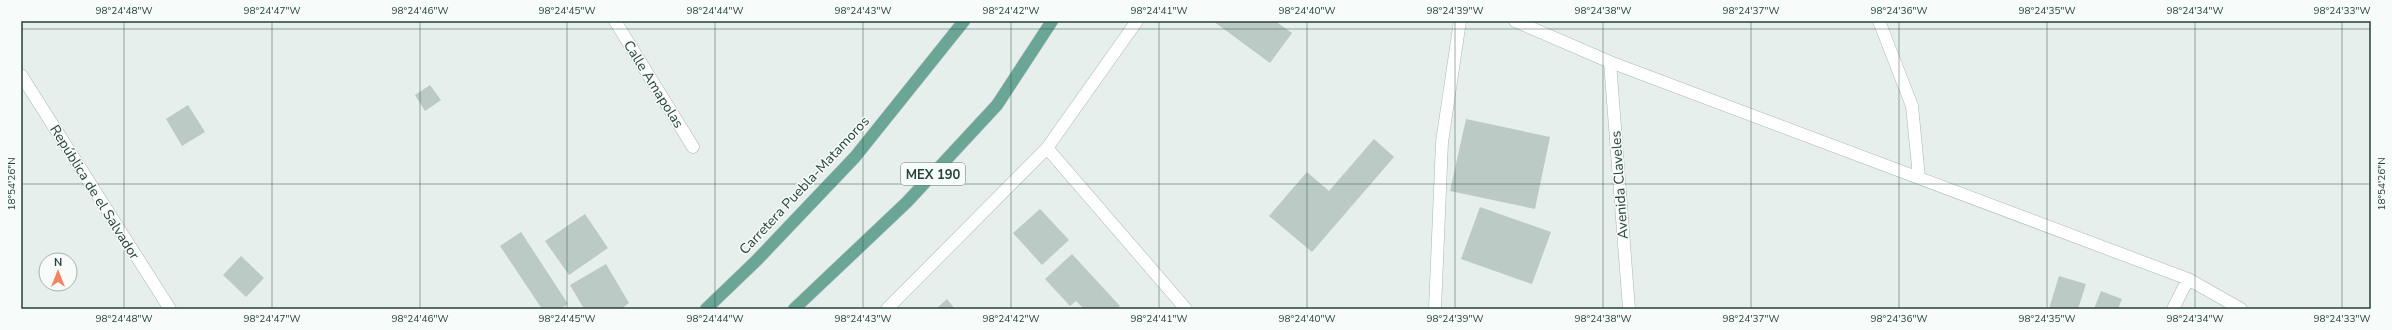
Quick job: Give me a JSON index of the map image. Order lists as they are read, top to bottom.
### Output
{
  "streets": {
    "main road": ["MEX 190", "Carretera Puebla-Matamoros"],
    "street": ["Calle Amapolas", "Avenida Claveles", "República de el Salvador"]
  },
  "north": "top",
  "coordinates": [
    "98°24'48\"W",
    "98°24'47\"W",
    "98°24'46\"W",
    "98°24'45\"W",
    "98°24'44\"W",
    "98°24'43\"W",
    "98°24'42\"W",
    "98°24'41\"W",
    "98°24'40\"W",
    "98°24'39\"W",
    "98°24'38\"W",
    "98°24'37\"W",
    "98°24'36\"W",
    "98°24'35\"W",
    "98°24'34\"W",
    "98°24'33\"W",
    "18°54'26\"N"
  ]
}
